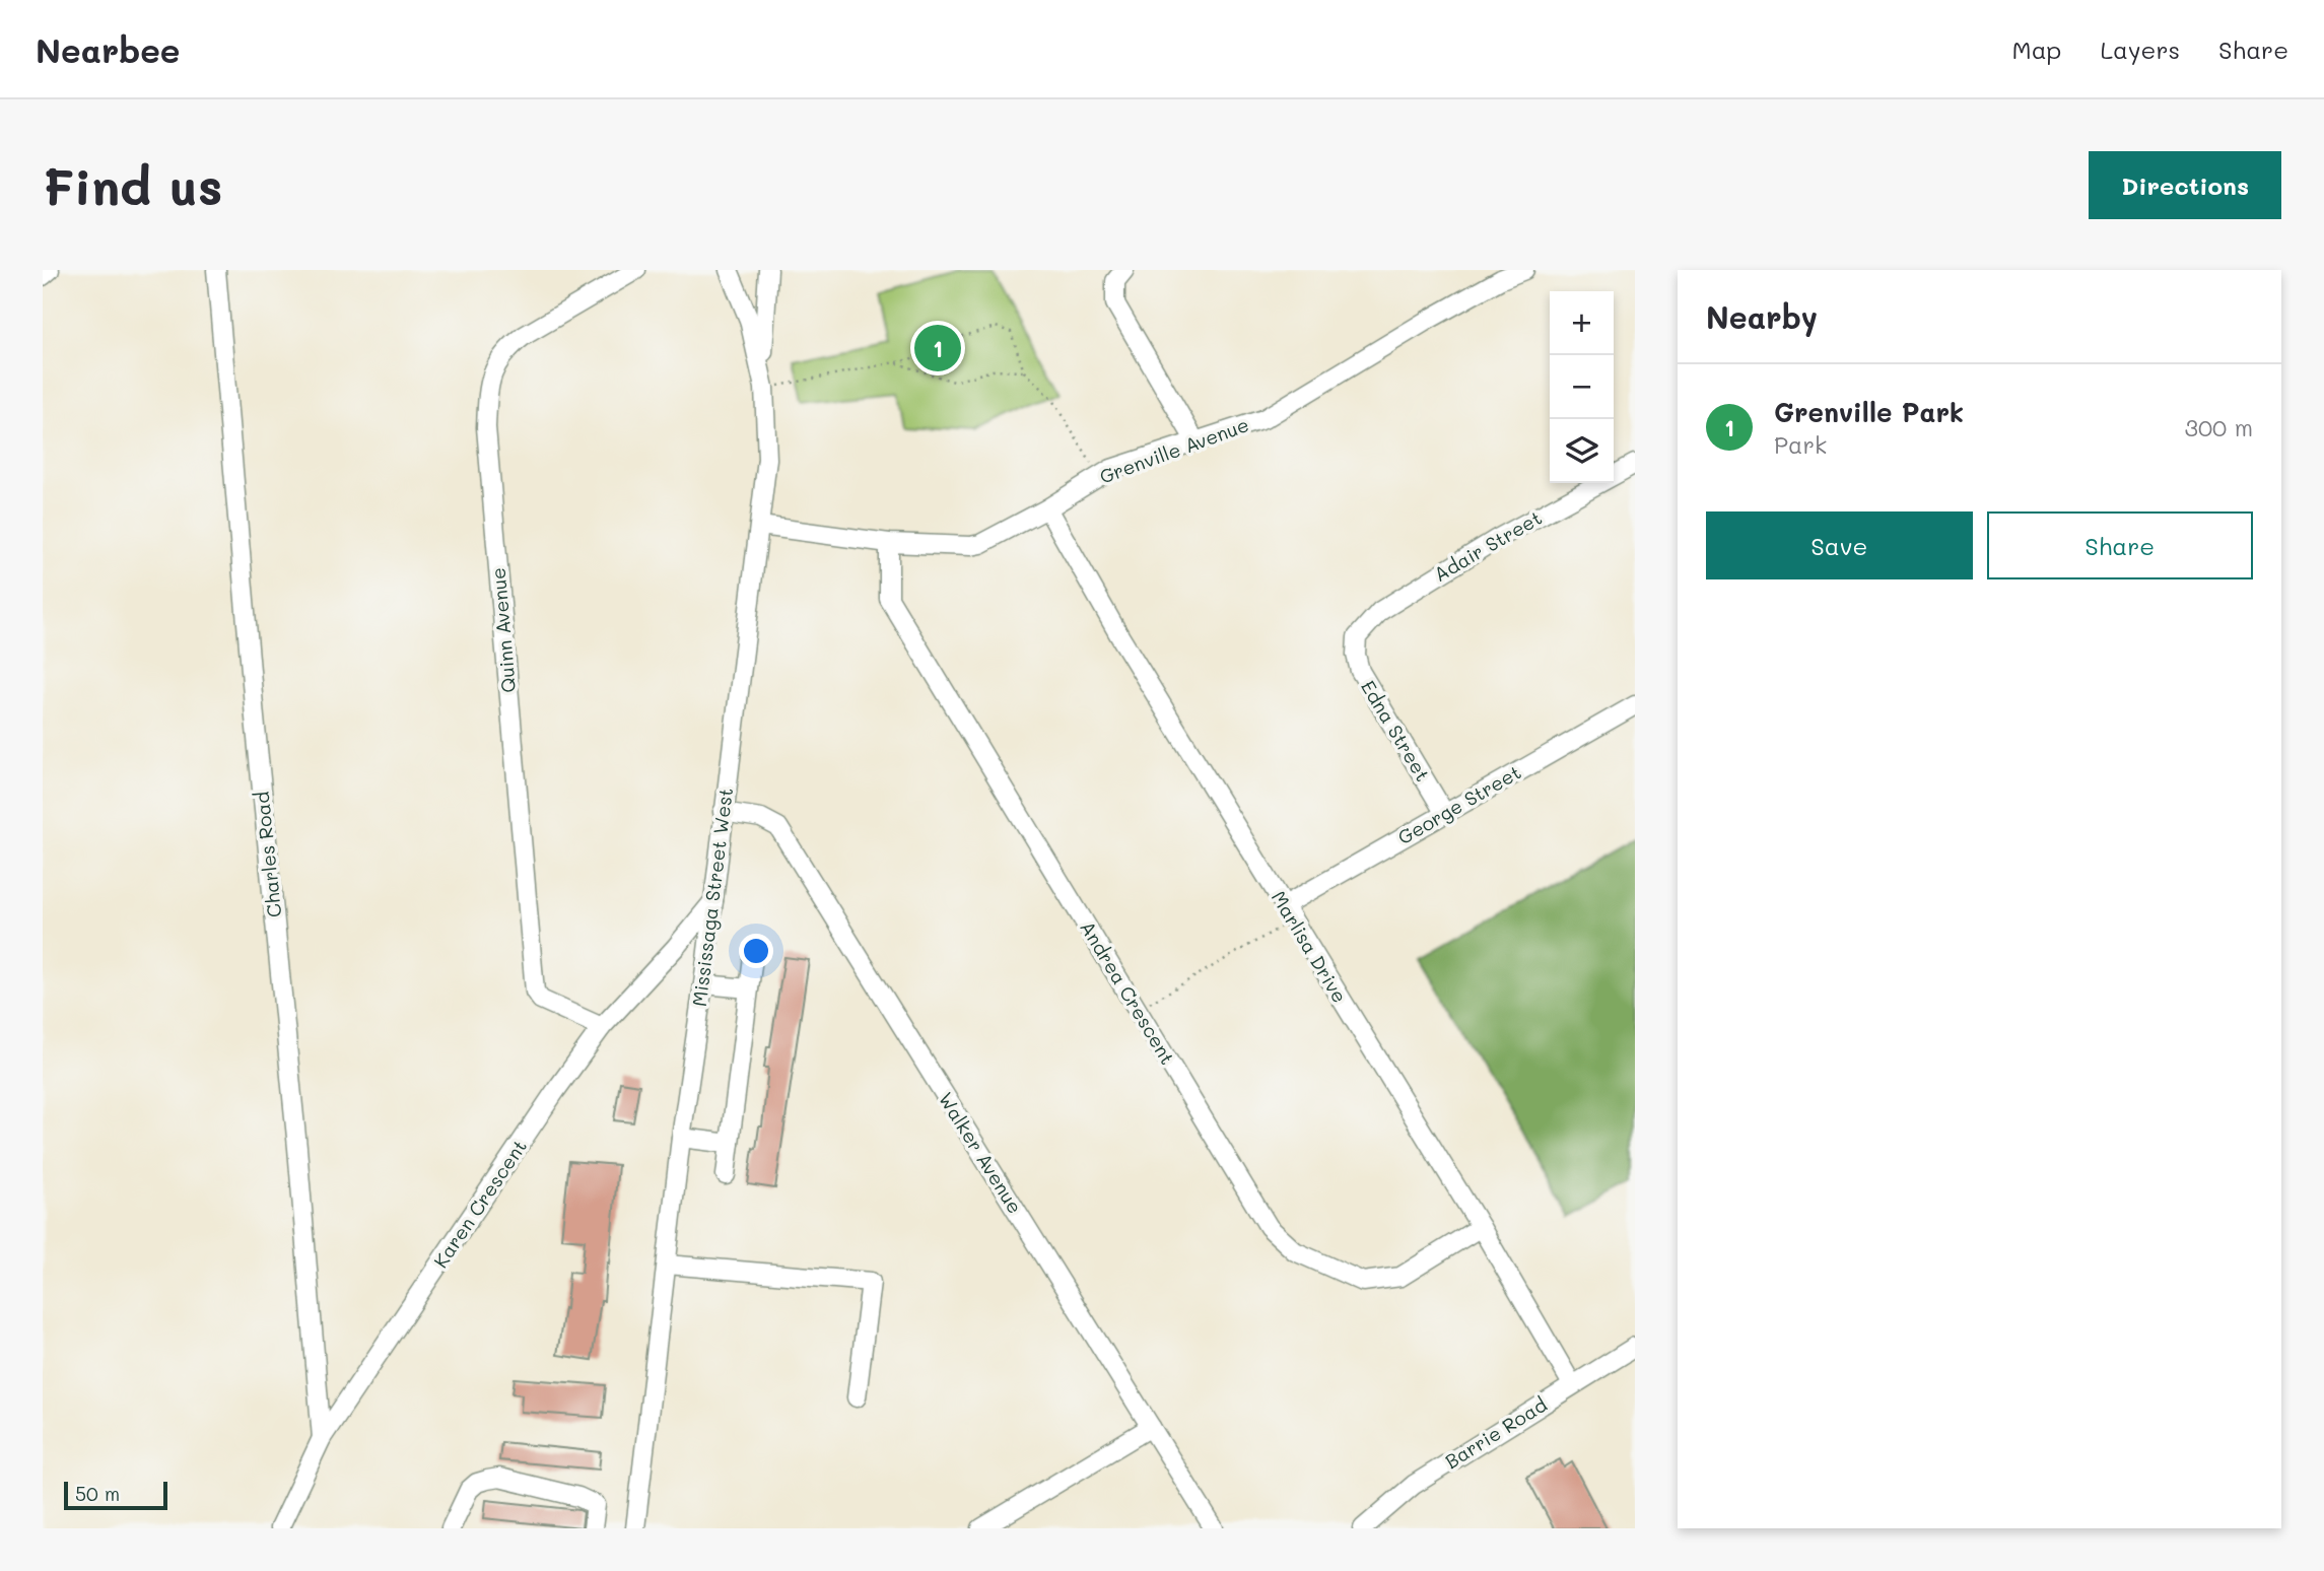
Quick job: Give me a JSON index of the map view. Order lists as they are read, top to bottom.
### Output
{
  "streets": {
    "street": [
      "Grenville Avenue",
      "Adair Street",
      "Quinn Avenue",
      "Edna Street",
      "George Street",
      "Charles Road",
      "Mississaga Street West",
      "Marlisa Drive",
      "Andrea Crescent",
      "Walker Avenue",
      "Karen Crescent",
      "Barrie Road"
    ]
  },
  "crossings": [
    ["Grenville Avenue", "Mississaga Street West"],
    ["Grenville Avenue", "Marlisa Drive"],
    ["Grenville Avenue", "Andrea Crescent"],
    ["Adair Street", "Edna Street"],
    ["Quinn Avenue", "Karen Crescent"],
    ["Edna Street", "George Street"],
    ["George Street", "Marlisa Drive"],
    ["Charles Road", "Karen Crescent"],
    ["Mississaga Street West", "Walker Avenue"],
    ["Mississaga Street West", "Karen Crescent"],
    ["Marlisa Drive", "Andrea Crescent"],
    ["Marlisa Drive", "Barrie Road"]
  ],
  "scale_bar": "50 m",
  "page": {
    "header": "Nearbee",
    "nav": ["Map", "Layers", "Share"],
    "buttons": [
      "Directions",
      ["Save", "Share"]
    ],
    "title": "Find us",
    "heading": "Nearby",
    "map_buttons": ["+", "−"],
    "pins": "1",
    "list": [
      {
        "mark": "1",
        "name": "Grenville Park",
        "note": "Park",
        "value": "300 m"
      }
    ],
    "scale": "50 m"
  }
}
